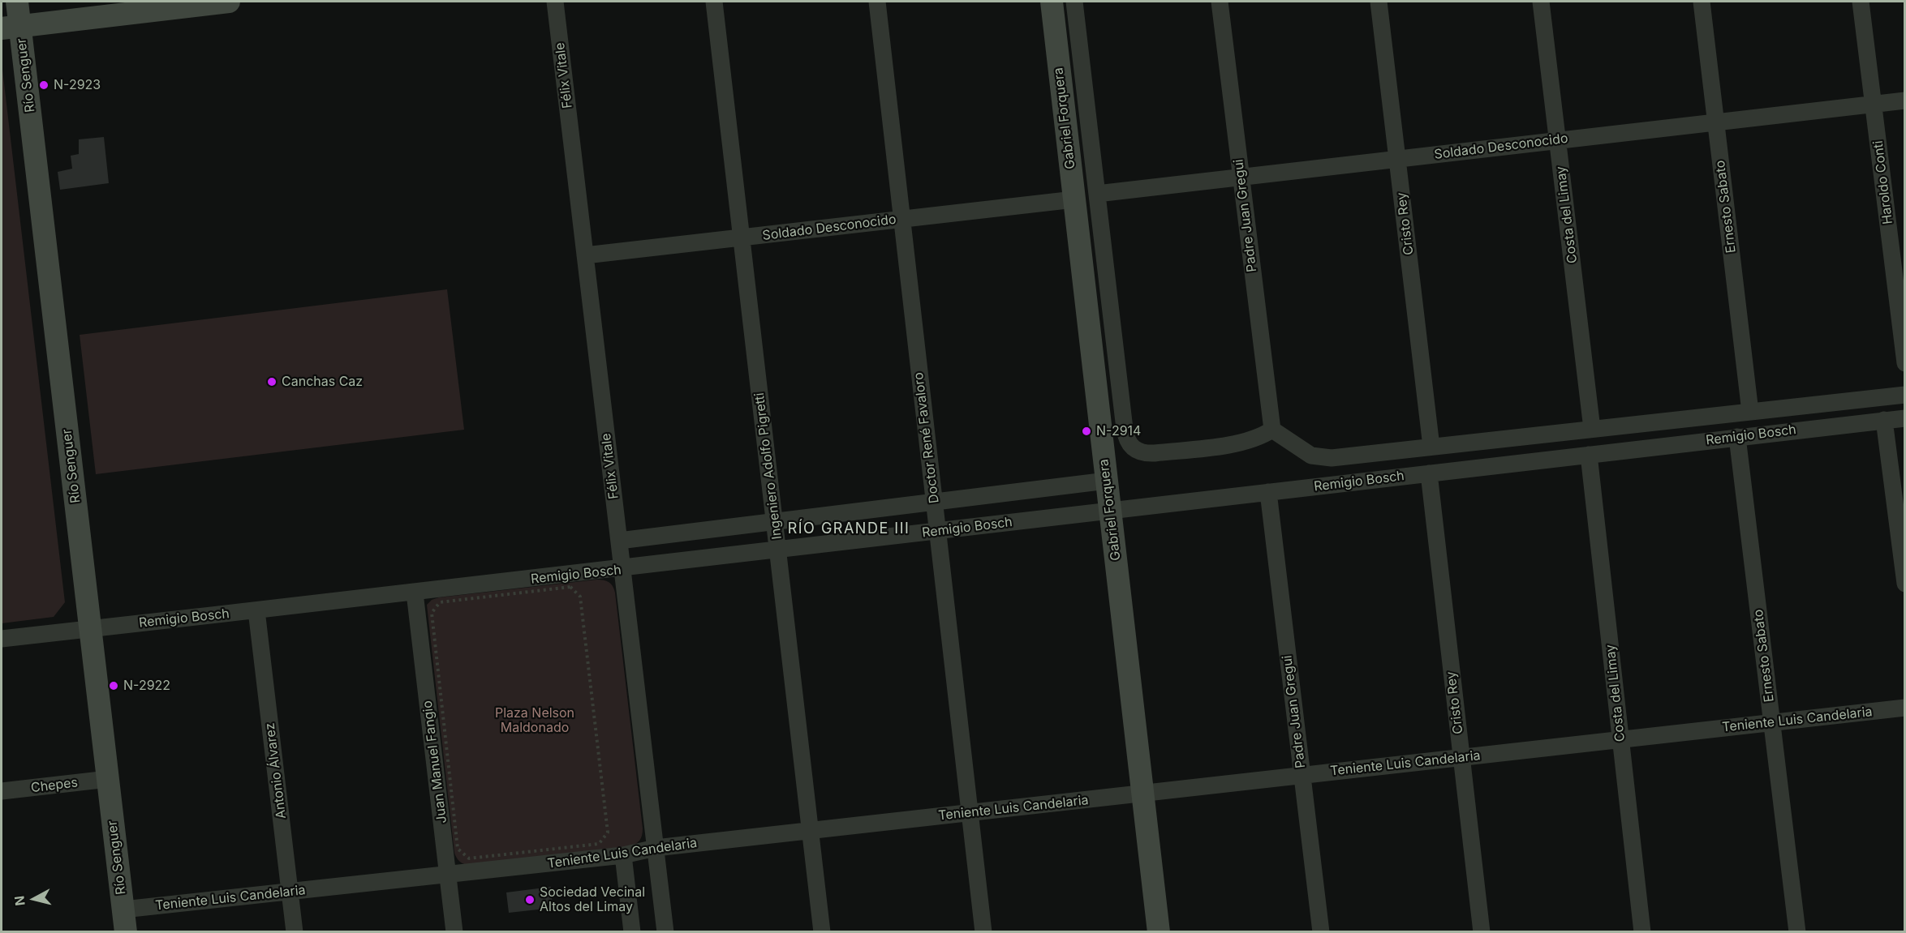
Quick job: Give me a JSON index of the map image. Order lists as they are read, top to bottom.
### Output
{
  "streets": {
    "main road": ["Río Senguer", "Gabriel Forquera"],
    "street": [
      "Félix Vitale",
      "Soldado Desconocido",
      "Haroldo Conti",
      "Ernesto Sabato",
      "Costa del Limay",
      "Padre Juan Gregui",
      "Cristo Rey",
      "Remigio Bosch",
      "Doctor René Favaloro",
      "Ingeniero Adolfo Pigretti",
      "Teniente Luis Candelaria",
      "Juan Manuel Fangio",
      "Antonio Álvarez",
      "Chepes"
    ]
  },
  "crossings": [
    ["Río Senguer", "Remigio Bosch"],
    ["Río Senguer", "Teniente Luis Candelaria"],
    ["Río Senguer", "Chepes"],
    ["Félix Vitale", "Soldado Desconocido"],
    ["Félix Vitale", "Remigio Bosch"],
    ["Félix Vitale", "Teniente Luis Candelaria"],
    ["Gabriel Forquera", "Soldado Desconocido"],
    ["Gabriel Forquera", "Padre Juan Gregui"],
    ["Gabriel Forquera", "Remigio Bosch"],
    ["Gabriel Forquera", "Teniente Luis Candelaria"],
    ["Soldado Desconocido", "Haroldo Conti"],
    ["Soldado Desconocido", "Ernesto Sabato"],
    ["Soldado Desconocido", "Costa del Limay"],
    ["Soldado Desconocido", "Padre Juan Gregui"],
    ["Soldado Desconocido", "Cristo Rey"],
    ["Soldado Desconocido", "Doctor René Favaloro"],
    ["Soldado Desconocido", "Ingeniero Adolfo Pigretti"],
    ["Ernesto Sabato", "Remigio Bosch"],
    ["Ernesto Sabato", "Teniente Luis Candelaria"],
    ["Costa del Limay", "Remigio Bosch"],
    ["Costa del Limay", "Teniente Luis Candelaria"],
    ["Padre Juan Gregui", "Remigio Bosch"],
    ["Padre Juan Gregui", "Teniente Luis Candelaria"],
    ["Cristo Rey", "Remigio Bosch"],
    ["Cristo Rey", "Teniente Luis Candelaria"],
    ["Remigio Bosch", "Doctor René Favaloro"],
    ["Remigio Bosch", "Ingeniero Adolfo Pigretti"],
    ["Remigio Bosch", "Juan Manuel Fangio"],
    ["Remigio Bosch", "Antonio Álvarez"],
    ["Doctor René Favaloro", "Teniente Luis Candelaria"],
    ["Ingeniero Adolfo Pigretti", "Teniente Luis Candelaria"],
    ["Teniente Luis Candelaria", "Juan Manuel Fangio"],
    ["Teniente Luis Candelaria", "Antonio Álvarez"]
  ],
  "districts": ["RÍO GRANDE III"],
  "parks": ["Plaza Nelson Maldonado"],
  "places": [
    "N-2923",
    "Canchas Caz",
    "N-2914",
    "N-2922",
    "Sociedad Vecinal Altos del Limay"
  ],
  "north": "left"
}
